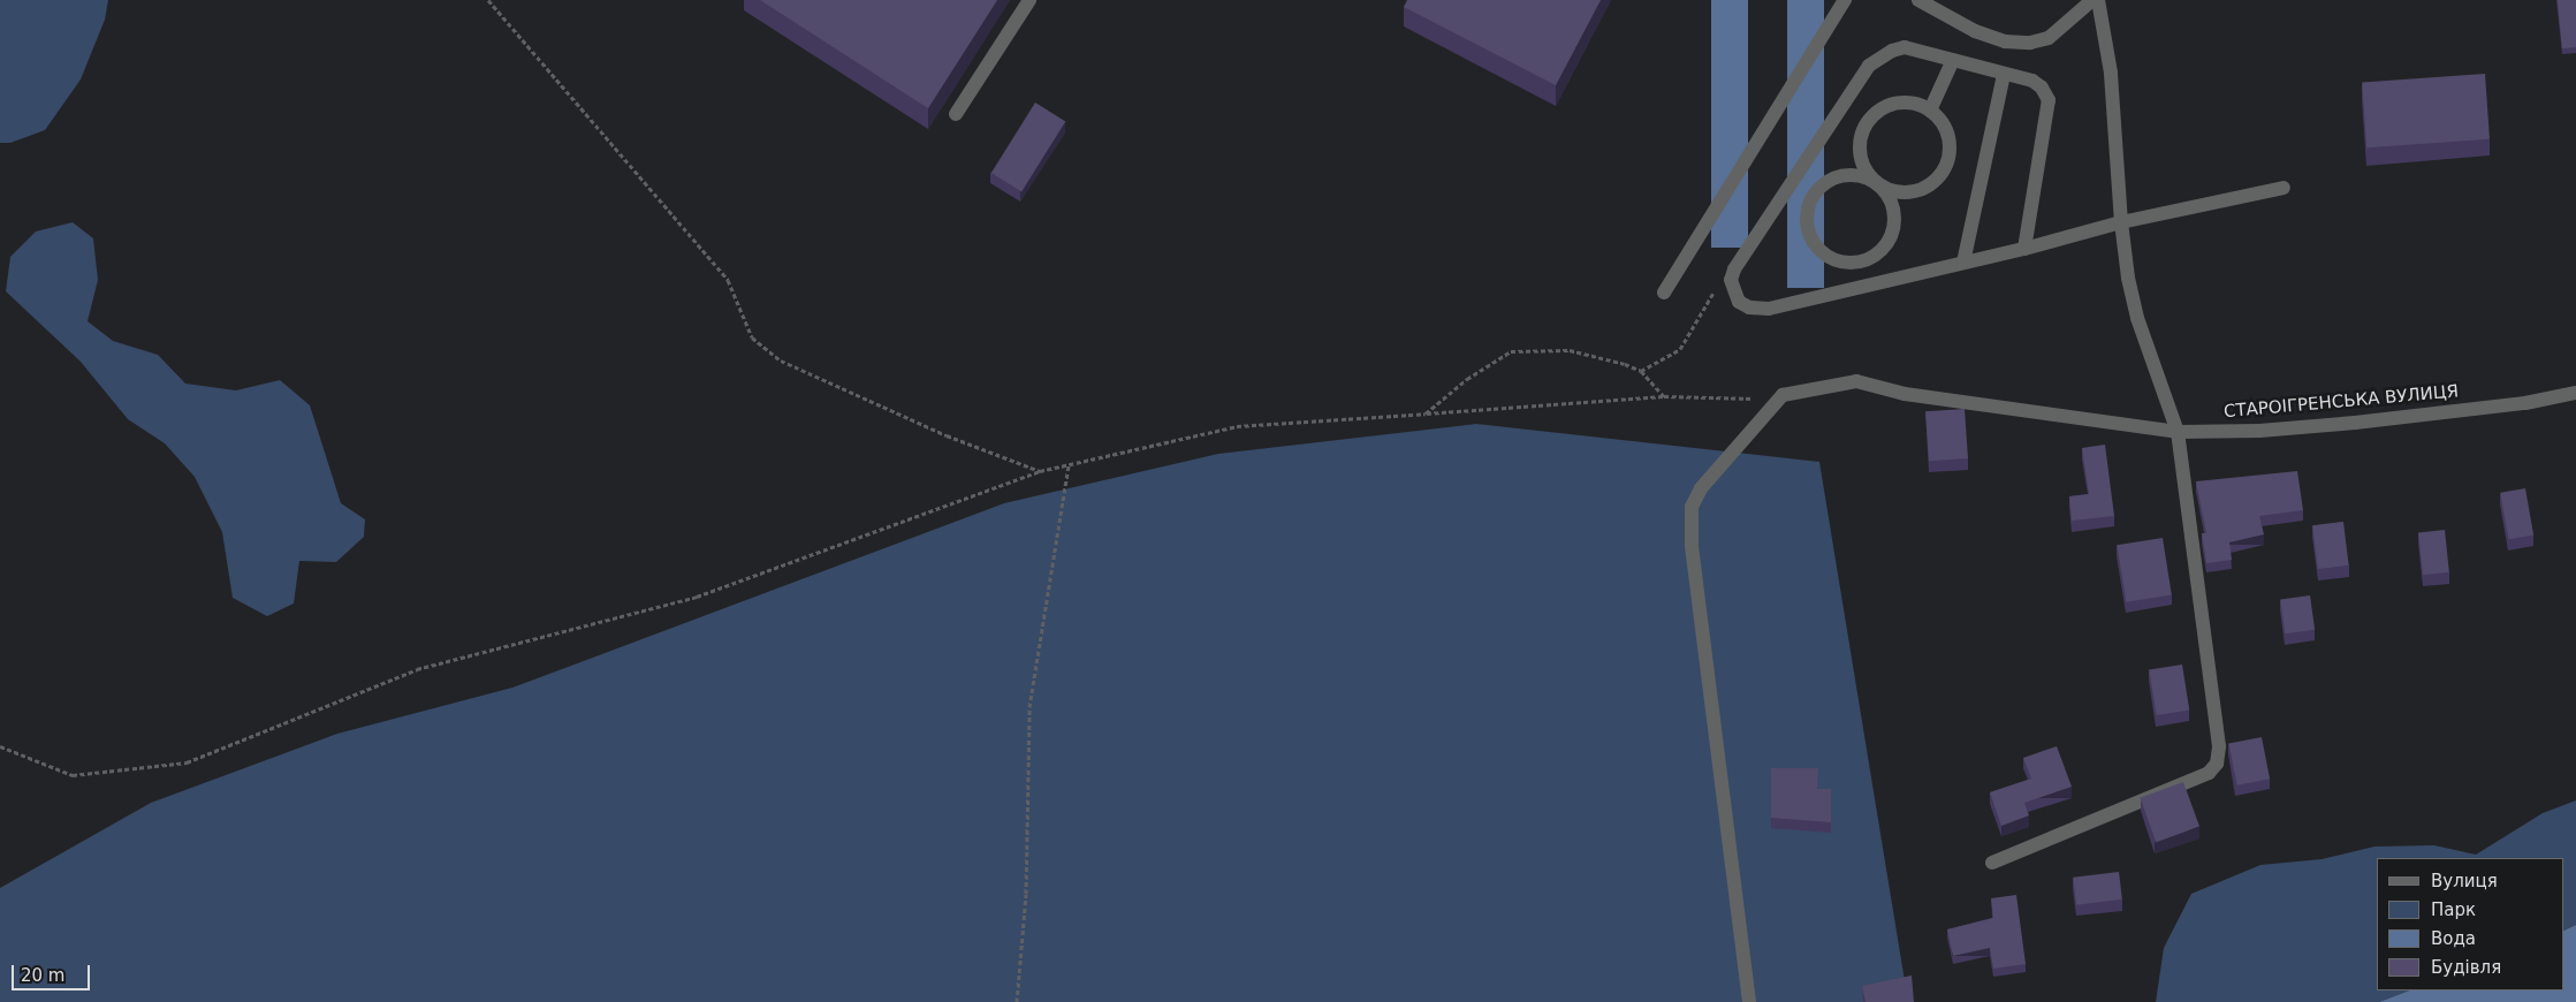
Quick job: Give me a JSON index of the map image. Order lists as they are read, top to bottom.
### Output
{
  "streets": {
    "street": ["СТАРОІГРЕНСЬКА ВУЛИЦЯ"]
  },
  "legend": [
    "Вулиця",
    "Парк",
    "Вода",
    "Будівля"
  ],
  "scale_bar": "20 m"
}
